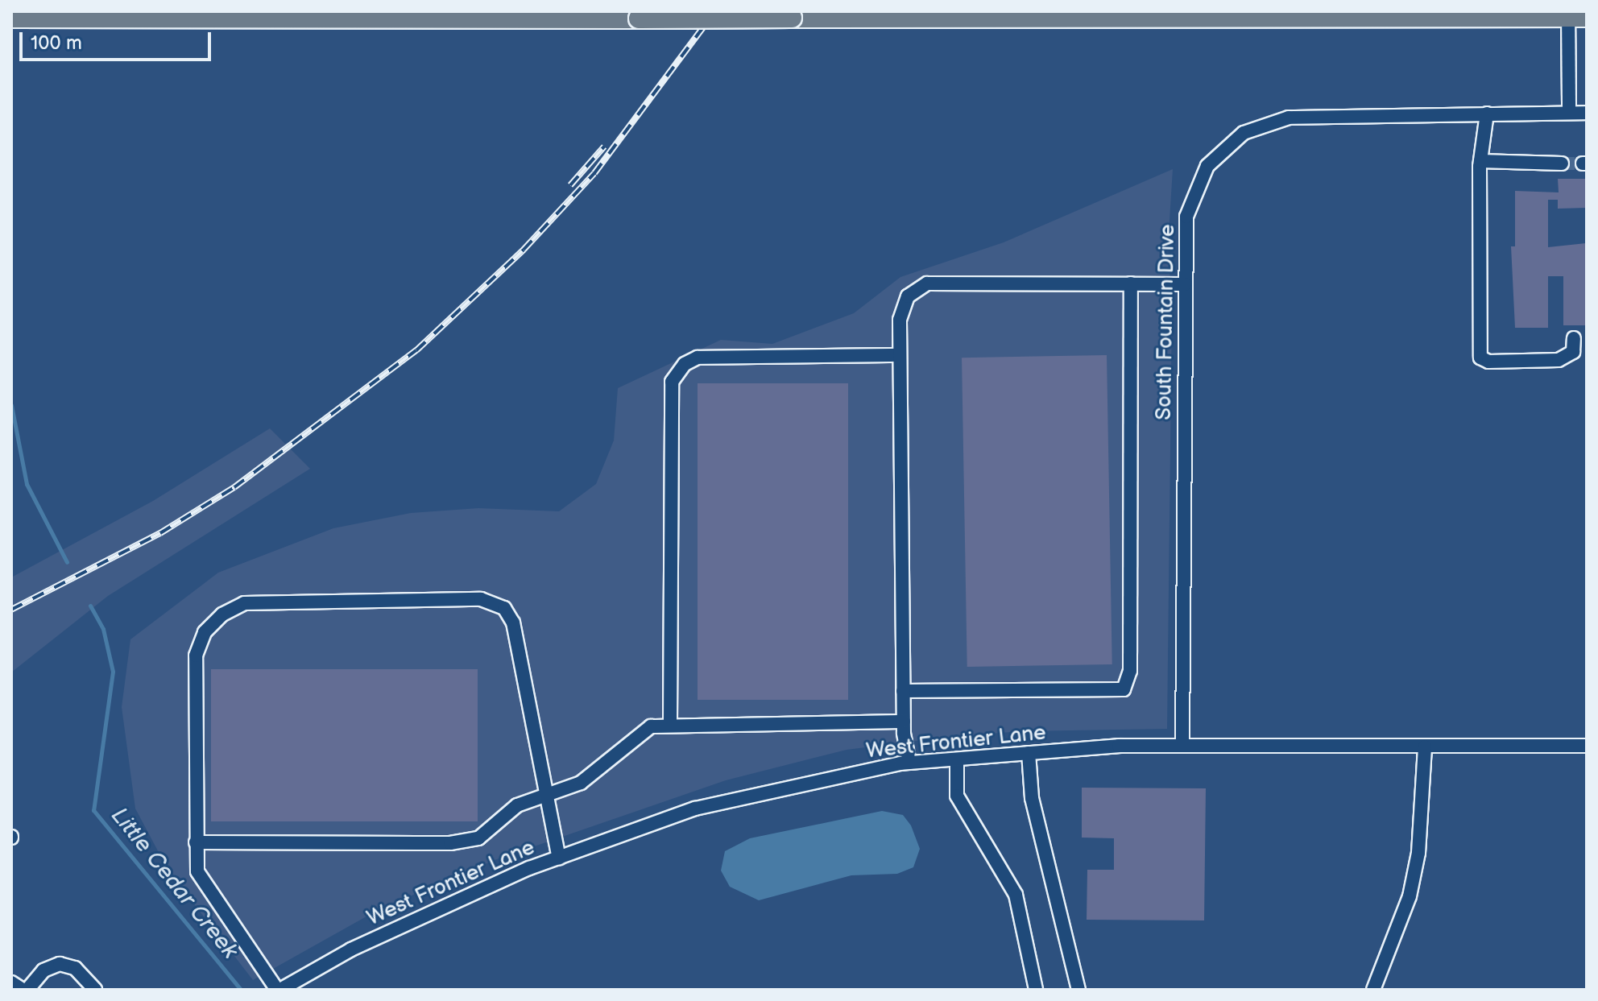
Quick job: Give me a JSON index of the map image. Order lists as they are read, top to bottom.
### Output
{
  "streets": {
    "street": ["South Fountain Drive", "West Frontier Lane"]
  },
  "crossings": [
    ["South Fountain Drive", "West Frontier Lane"]
  ],
  "water": ["Little Cedar Creek"],
  "scale_bar": "100 m"
}
